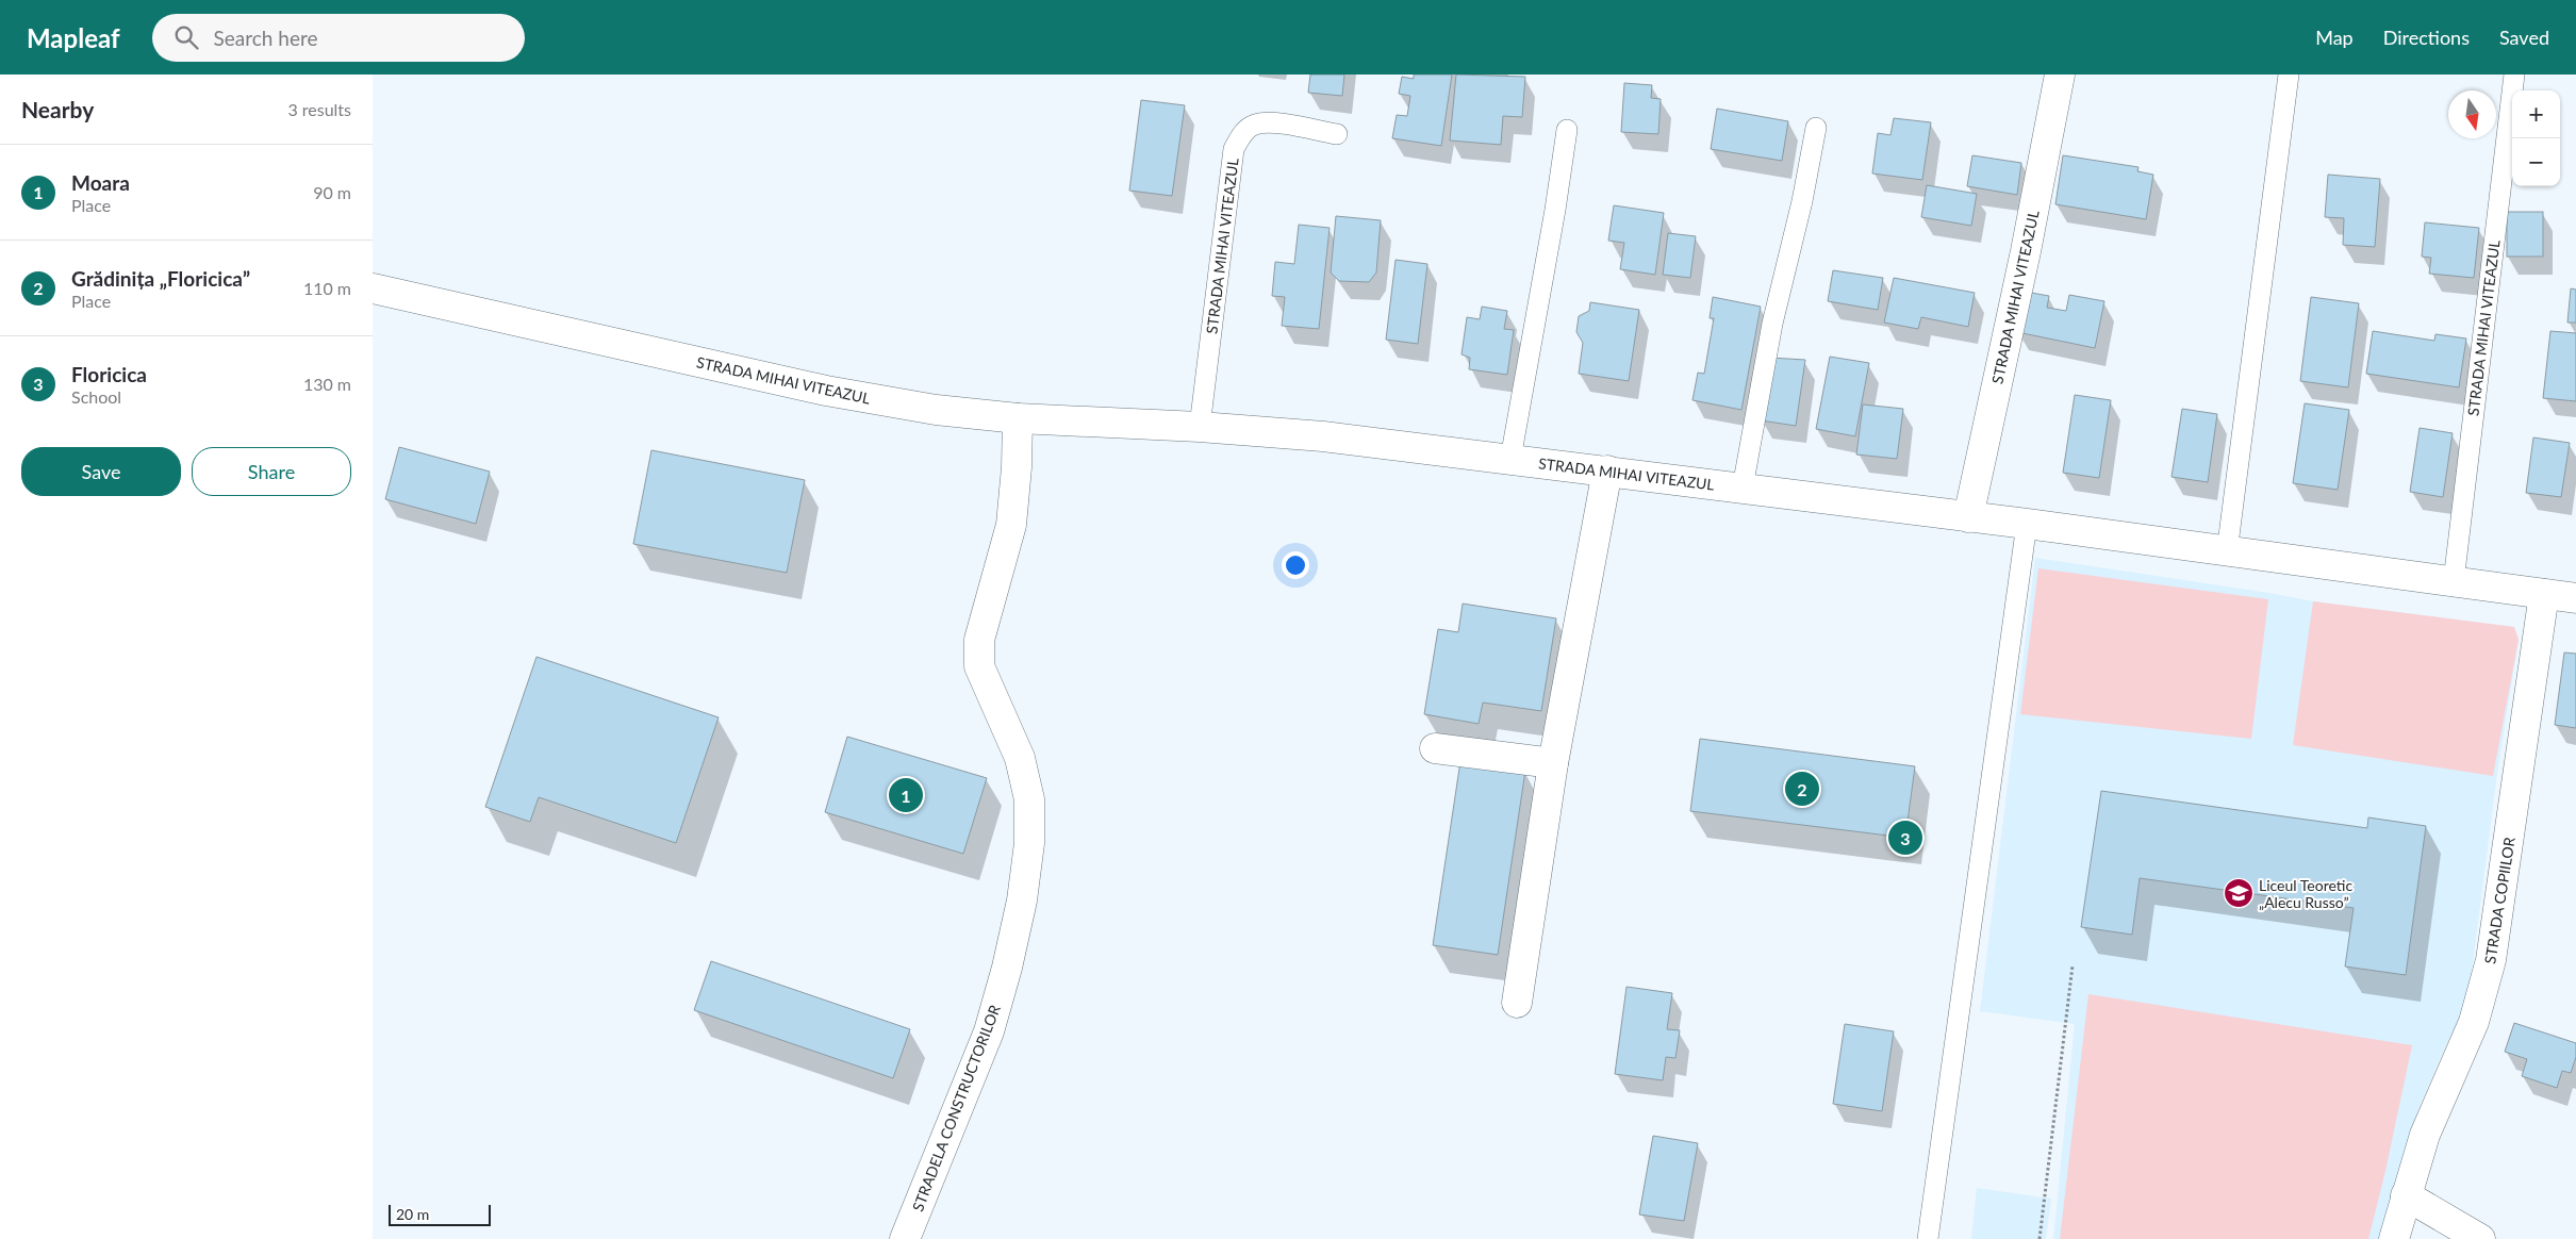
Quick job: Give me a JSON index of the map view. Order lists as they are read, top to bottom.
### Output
{
  "streets": {
    "street": ["STRADA MIHAI VITEAZUL", "STRADA COPIILOR", "STRADELA CONSTRUCTORILOR"]
  },
  "crossings": [
    ["STRADA MIHAI VITEAZUL", "STRADA COPIILOR"],
    ["STRADA MIHAI VITEAZUL", "STRADELA CONSTRUCTORILOR"]
  ],
  "places": {
    "school or university": ["Liceul Teoretic „Alecu Russo”"]
  },
  "scale_bar": "20 m",
  "north": "bottom",
  "page": {
    "header": "Mapleaf",
    "search": "Search here",
    "nav": ["Map", "Directions", "Saved"],
    "heading": ["Nearby", "3 results"],
    "map_buttons": ["+", "−"],
    "list": [
      {
        "mark": "1",
        "name": "Moara",
        "note": "Place",
        "value": "90 m"
      },
      {
        "mark": "2",
        "name": "Grădinița „Floricica”",
        "note": "Place",
        "value": "110 m"
      },
      {
        "mark": "3",
        "name": "Floricica",
        "note": "School",
        "value": "130 m"
      }
    ],
    "buttons": ["Save", "Share"],
    "pins": ["2", "1", "3"],
    "scale": "20 m"
  }
}
